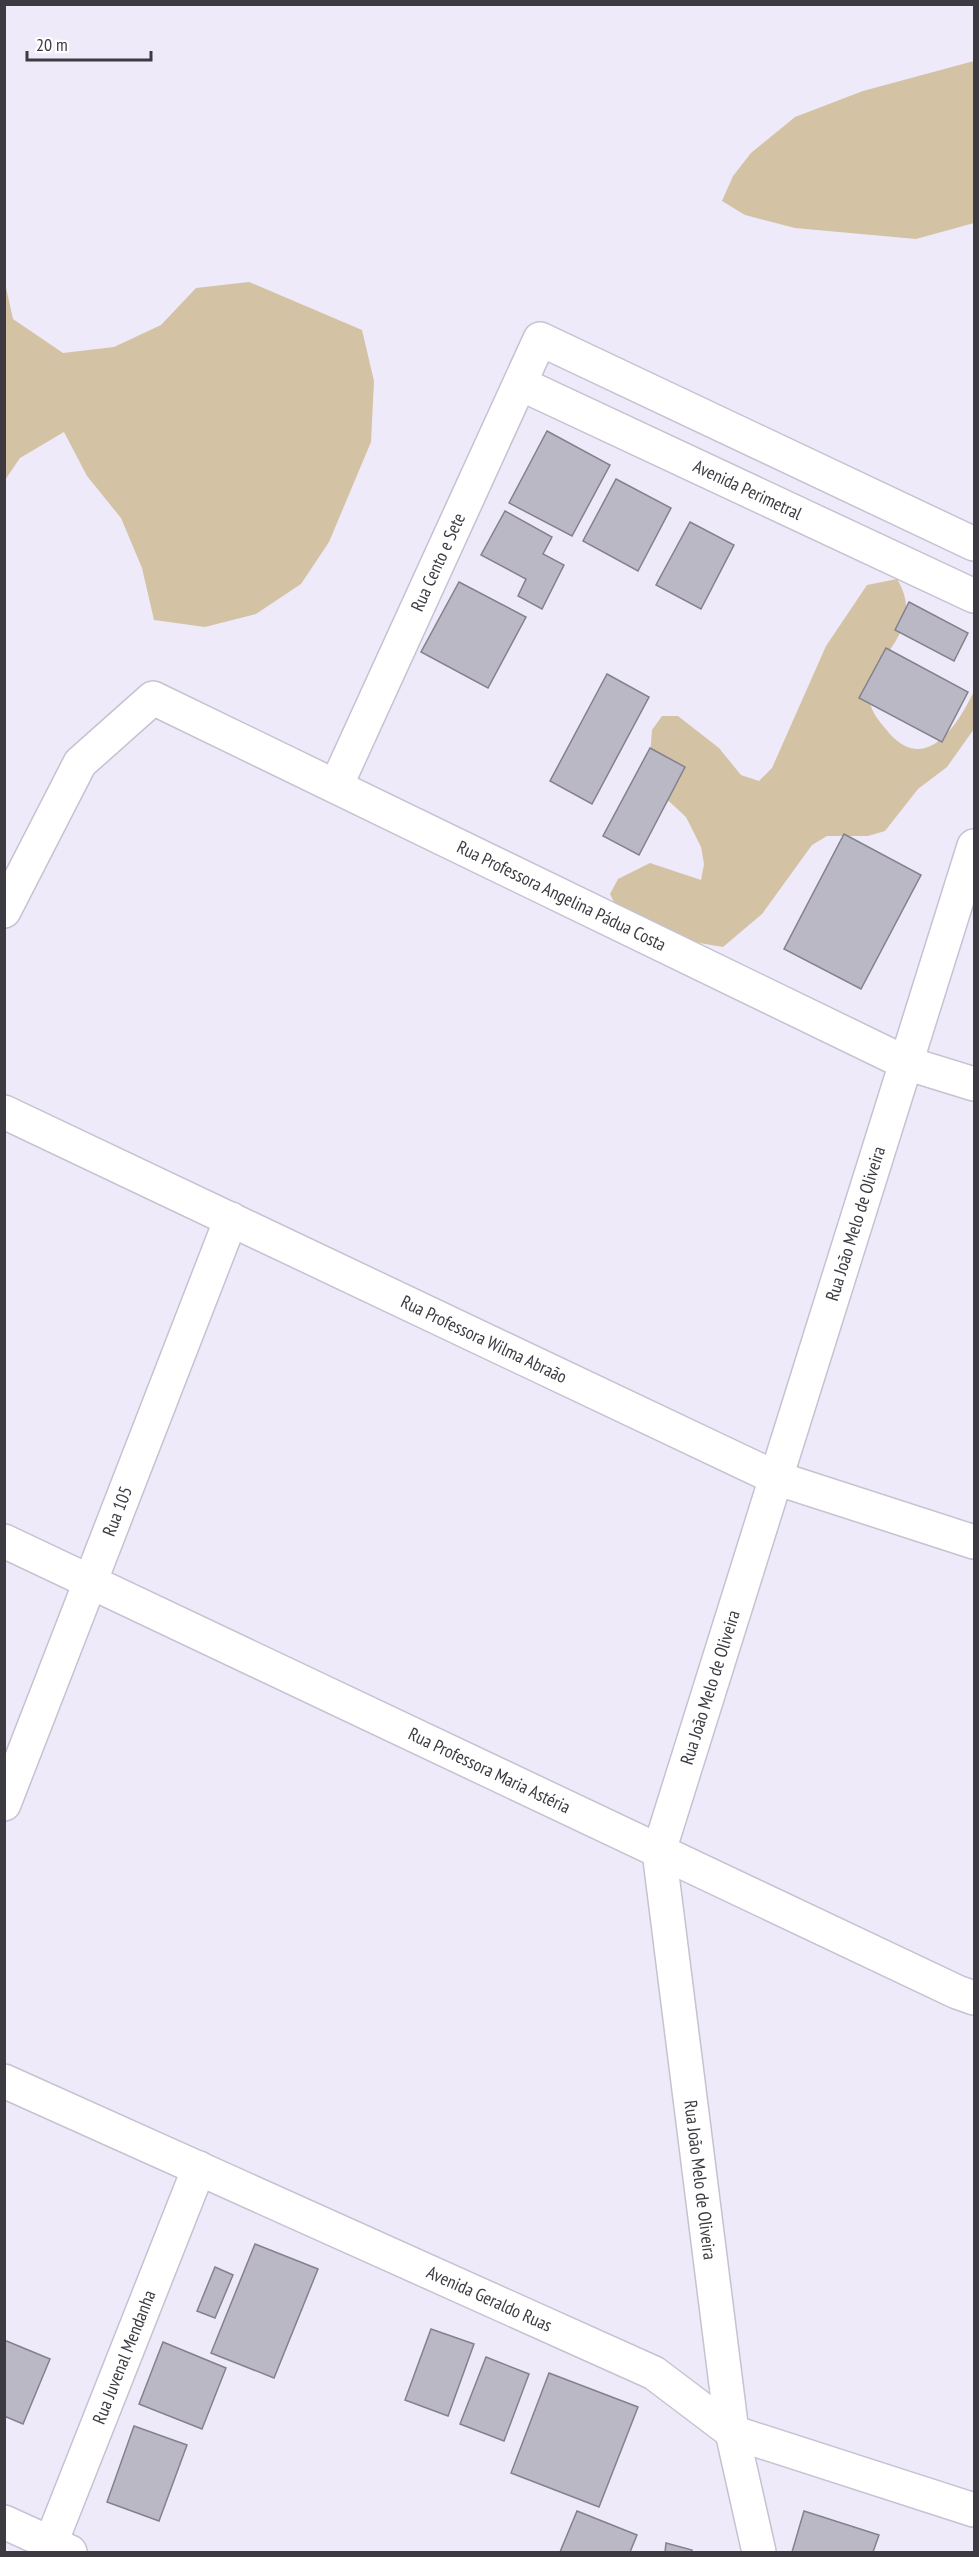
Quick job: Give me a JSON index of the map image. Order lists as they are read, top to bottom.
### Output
{
  "streets": {
    "street": [
      "Avenida Perimetral",
      "Rua Cento e Sete",
      "Rua Professora Angelina Pádua Costa",
      "Rua João Melo de Oliveira",
      "Rua Professora Wilma Abraão",
      "Rua 105",
      "Rua Professora Maria Astéria",
      "Avenida Geraldo Ruas",
      "Rua Juvenal Mendanha"
    ]
  },
  "crossings": [
    ["Avenida Perimetral", "Rua Cento e Sete"],
    ["Rua Cento e Sete", "Rua Professora Angelina Pádua Costa"],
    ["Rua Professora Angelina Pádua Costa", "Rua João Melo de Oliveira"],
    ["Rua João Melo de Oliveira", "Rua Professora Wilma Abraão"],
    ["Rua João Melo de Oliveira", "Rua Professora Maria Astéria"],
    ["Rua João Melo de Oliveira", "Avenida Geraldo Ruas"],
    ["Rua Professora Wilma Abraão", "Rua 105"],
    ["Rua 105", "Rua Professora Maria Astéria"],
    ["Avenida Geraldo Ruas", "Rua Juvenal Mendanha"]
  ],
  "scale_bar": "20 m"
}
